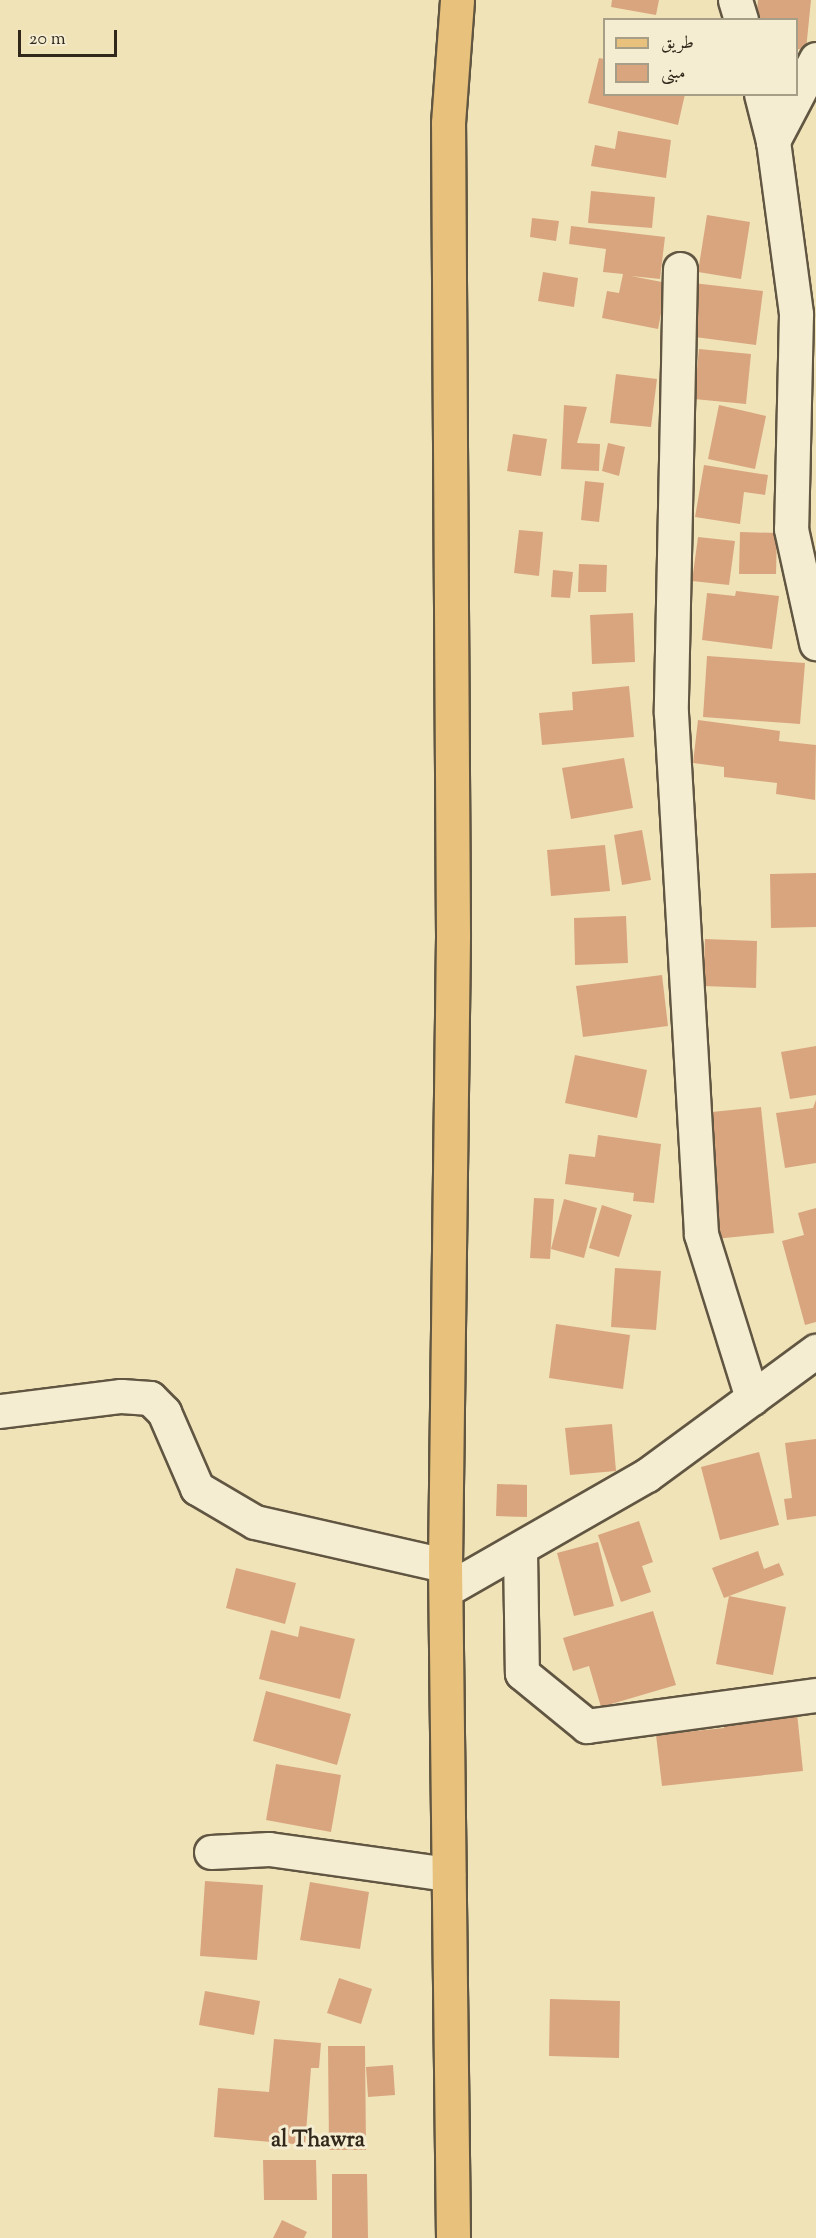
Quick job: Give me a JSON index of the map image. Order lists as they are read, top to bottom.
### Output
{
  "districts": ["al Thawra"],
  "legend": ["طريق", "مبنى"],
  "scale_bar": "20 m"
}
